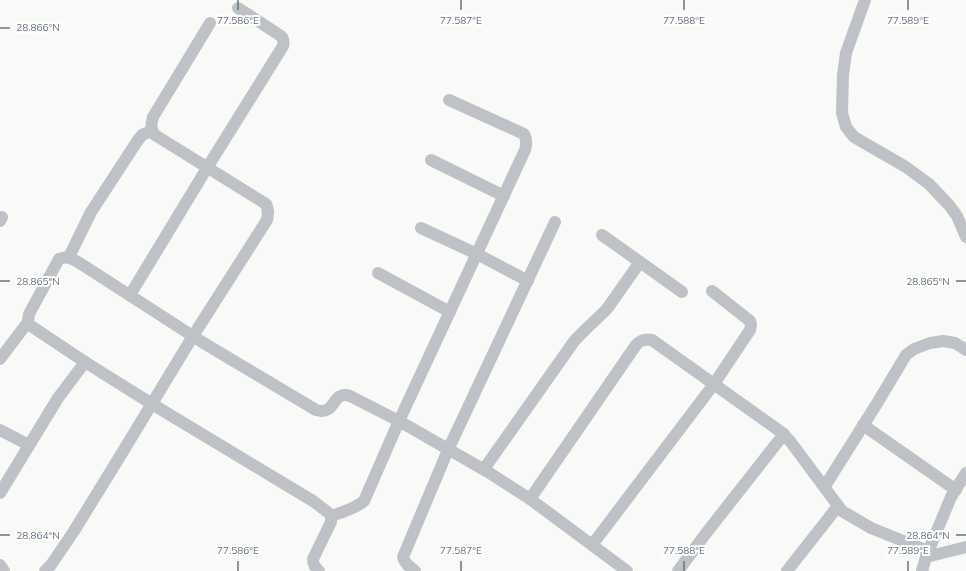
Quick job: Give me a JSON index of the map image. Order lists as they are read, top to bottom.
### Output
{
  "coordinates": [
    "77.586°E",
    "77.587°E",
    "77.588°E",
    "77.589°E",
    "28.866°N",
    "28.865°N",
    "28.864°N"
  ]
}
